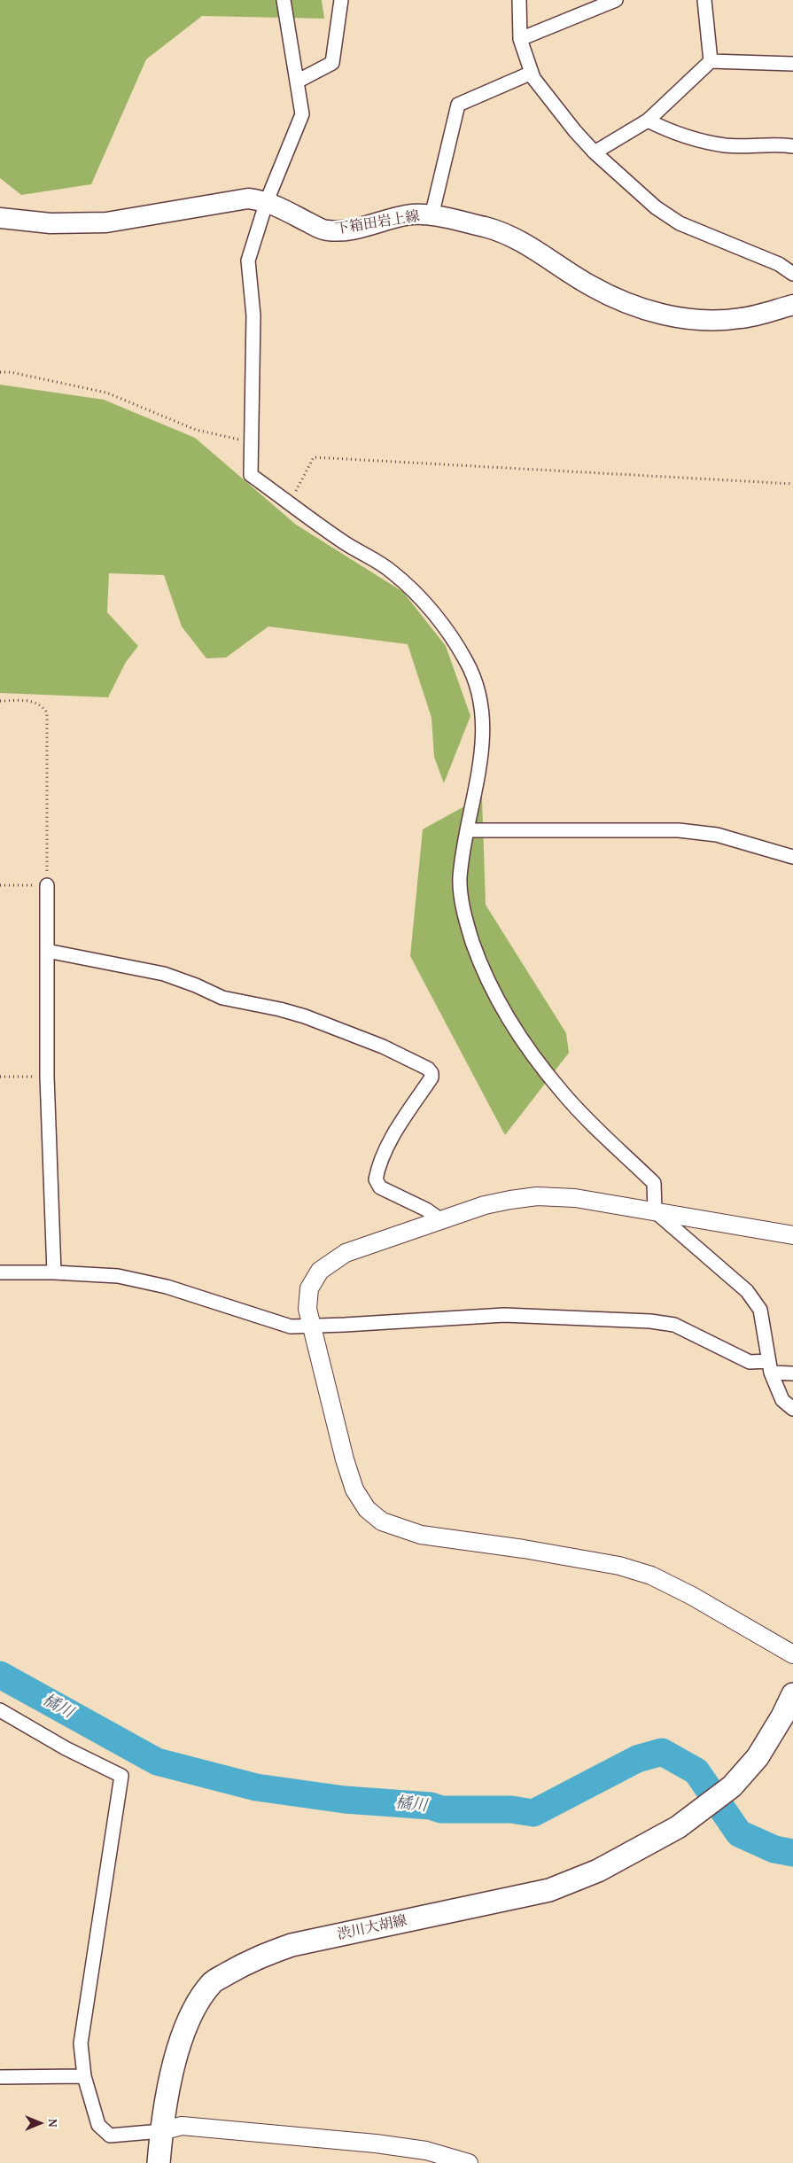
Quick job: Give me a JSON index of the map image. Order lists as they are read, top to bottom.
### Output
{
  "streets": {
    "main road": ["下箱田岩上線", "渋川大胡線"]
  },
  "water": ["橘川"],
  "north": "right"
}
